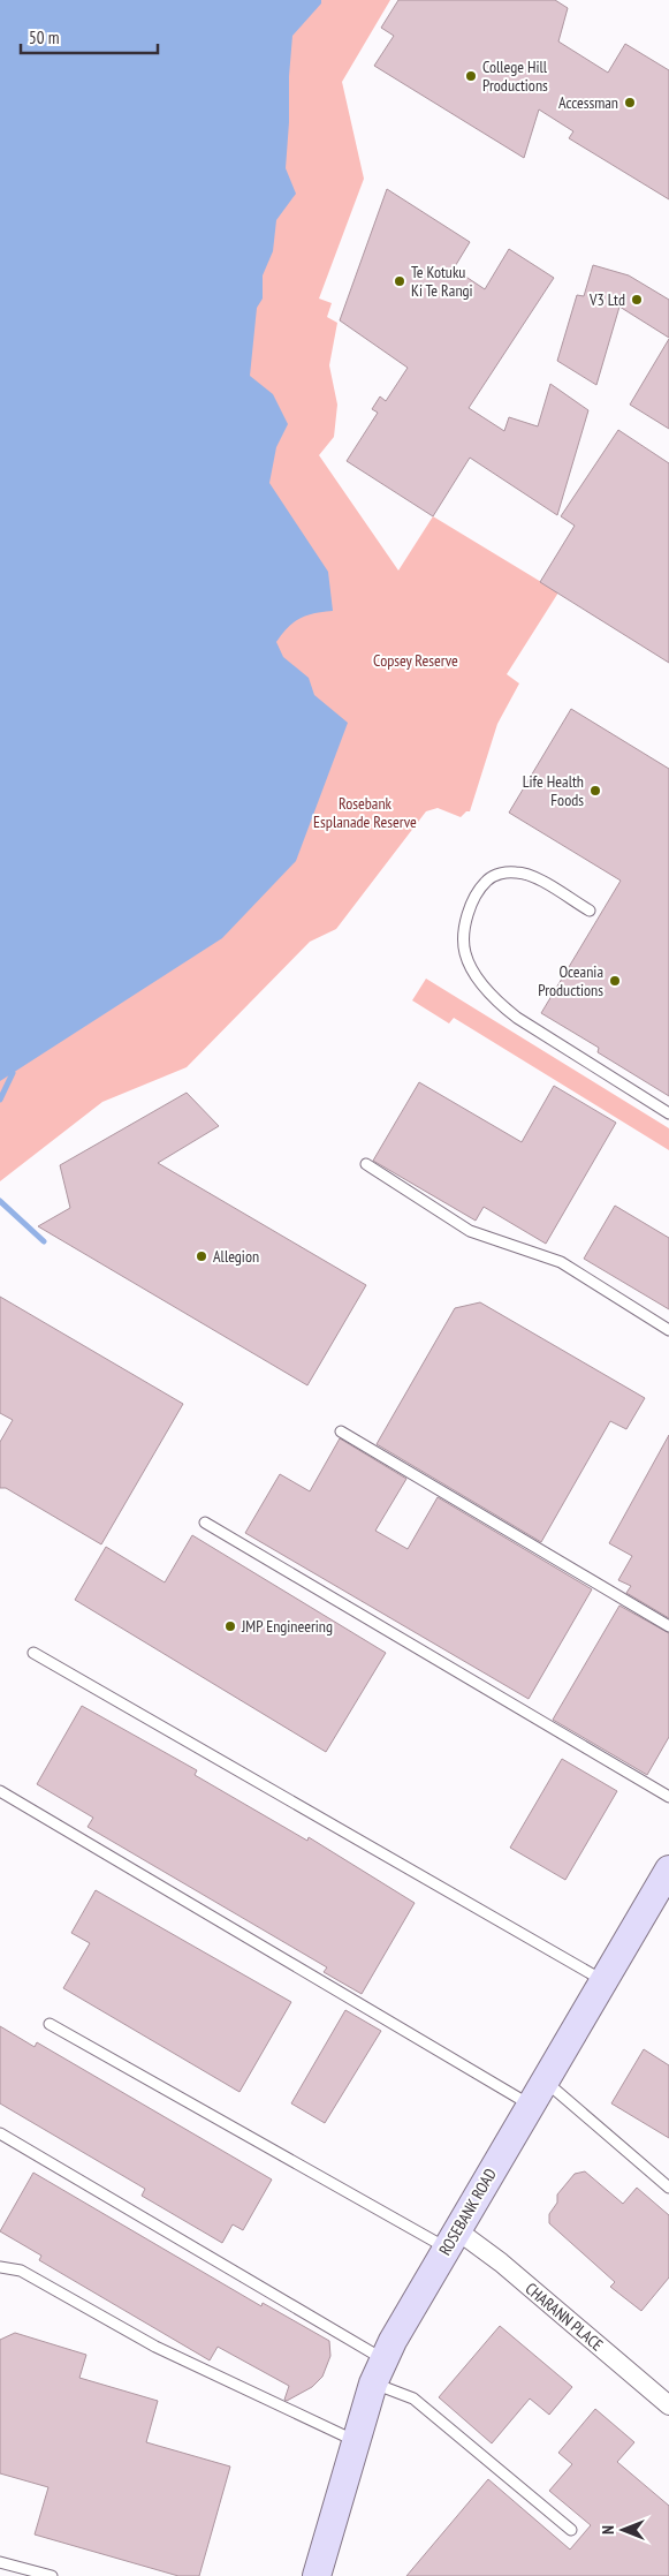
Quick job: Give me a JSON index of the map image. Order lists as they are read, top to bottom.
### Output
{
  "streets": {
    "main road": ["ROSEBANK ROAD"],
    "street": ["CHARANN PLACE"]
  },
  "crossings": [
    ["ROSEBANK ROAD", "CHARANN PLACE"]
  ],
  "parks": ["Copsey Reserve", "Rosebank Esplanade Reserve"],
  "places": [
    "College Hill Productions",
    "Accessman",
    "Te Kotuku Ki Te Rangi",
    "V3 Ltd",
    "Life Health Foods",
    "Oceania Productions",
    "Allegion",
    "JMP Engineering"
  ],
  "scale_bar": "50 m",
  "north": "left"
}
